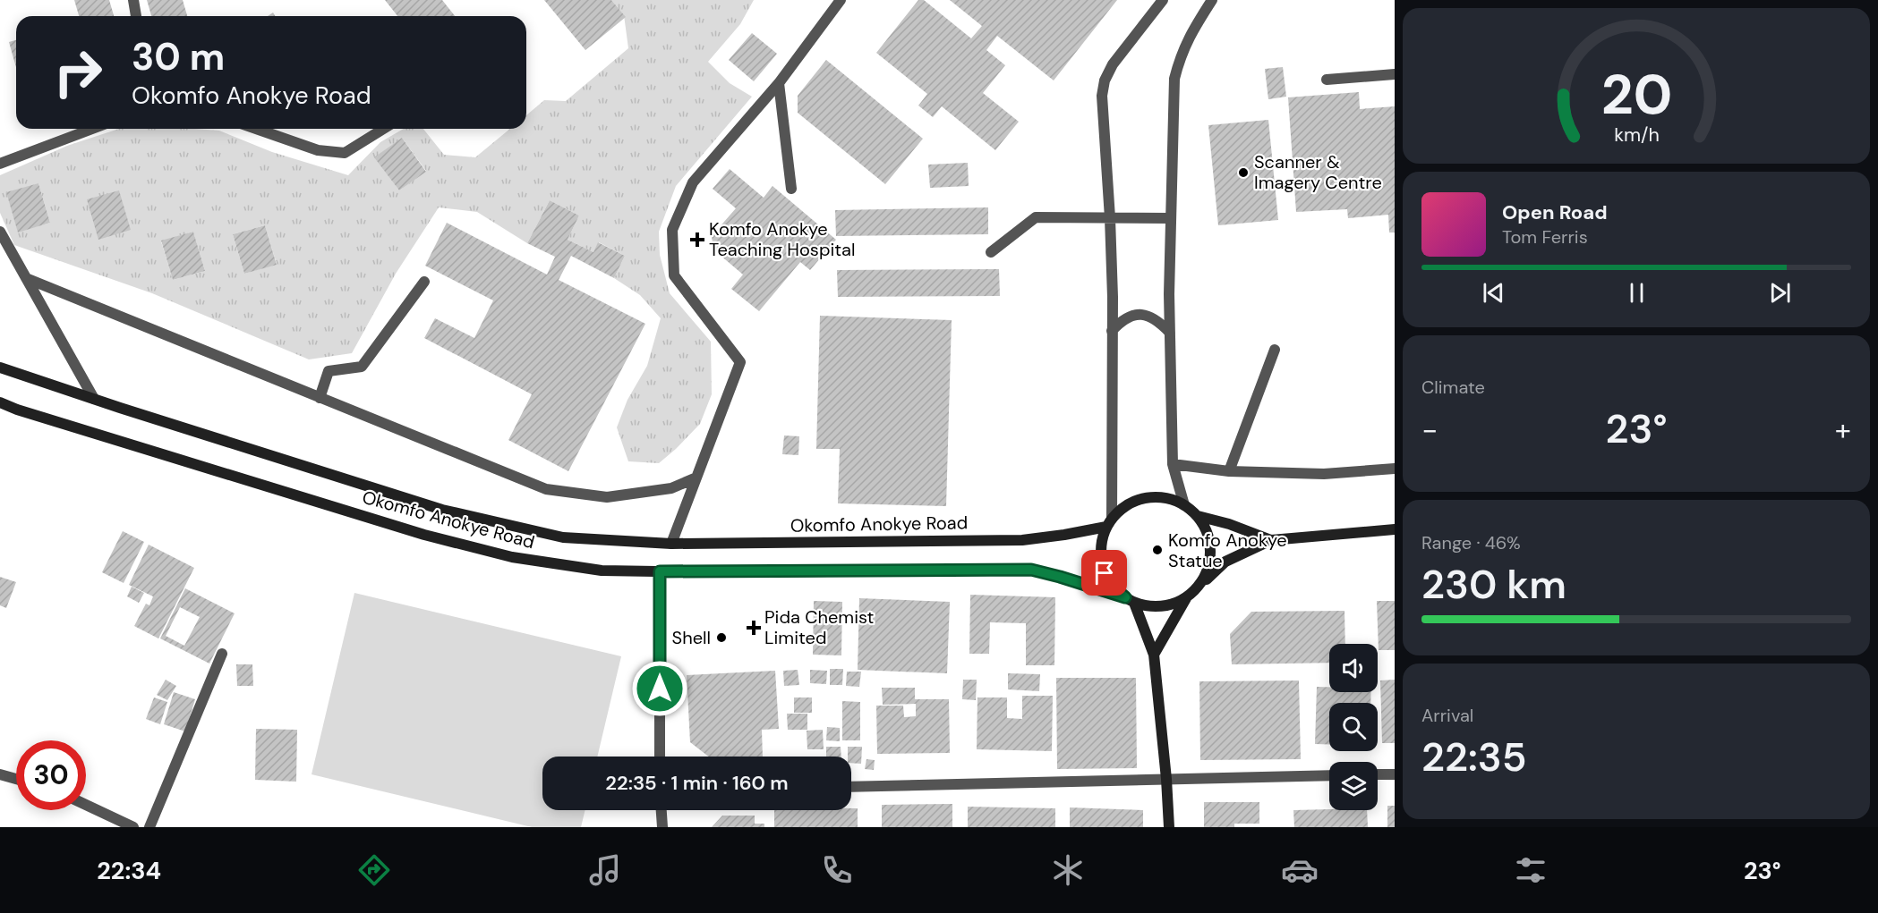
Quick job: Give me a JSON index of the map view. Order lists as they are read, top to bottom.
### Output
{
  "streets": {
    "main road": ["Okomfo Anokye Road"]
  },
  "places": {
    "other": ["Scanner & Imagery Centre", "Komfo Anokye Statue", "Shell"],
    "health": ["Komfo Anokye Teaching Hospital", "Pida Chemist Limited"]
  },
  "page": {
    "turn": ["30 m", "Okomfo Anokye Road"],
    "song": ["Open Road", "Tom Ferris"],
    "tile": [
      "Climate",
      ["Range · 46%", "230 km"],
      ["Arrival", "22:35"]
    ],
    "heat": ["−", "23°", "+"],
    "limit": "30",
    "trip": "22:35 · 1 min · 160 m",
    "tabs": ["22:34", "23°"],
    "gauge": ["20", "km/h"]
  }
}
